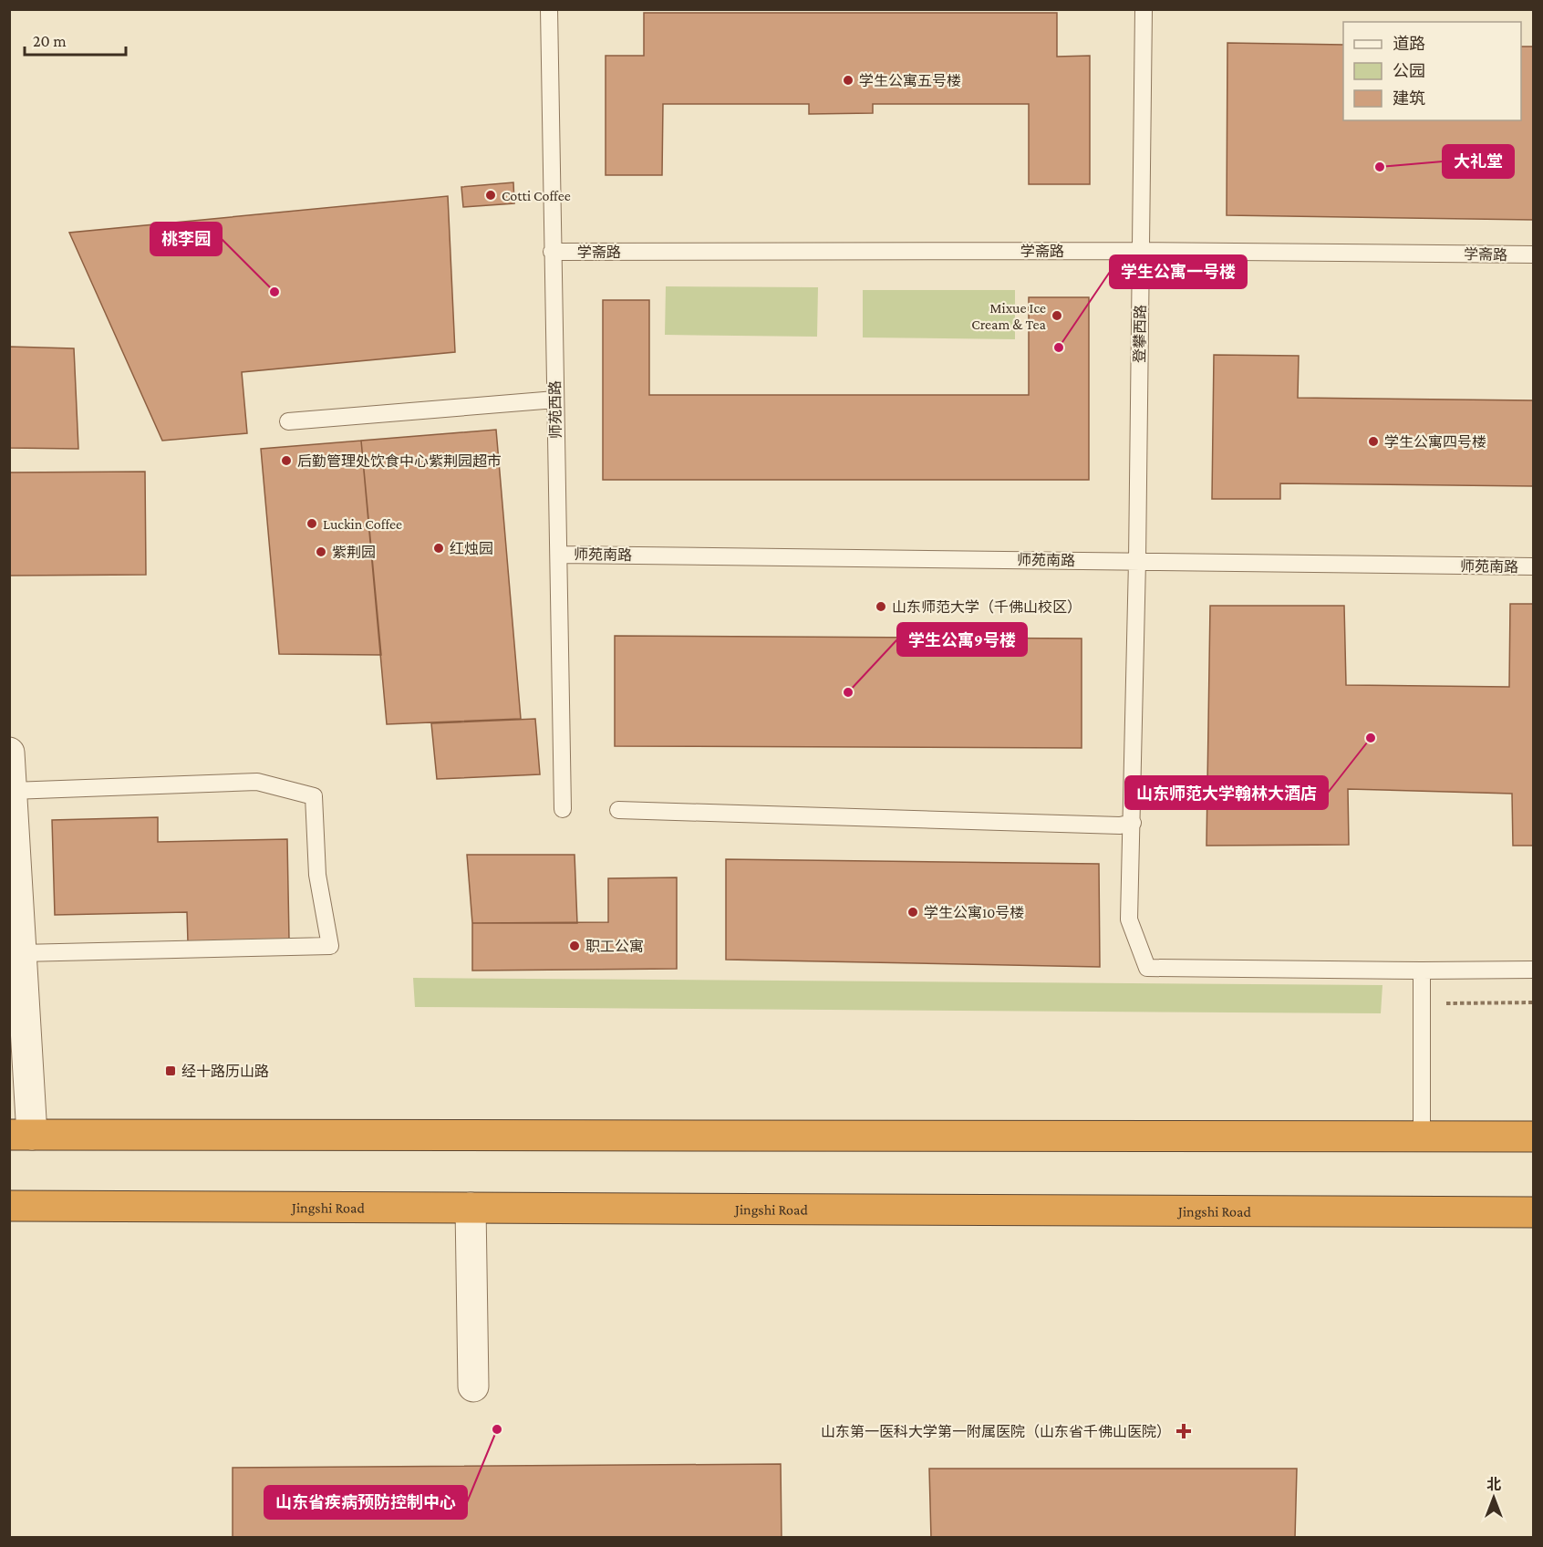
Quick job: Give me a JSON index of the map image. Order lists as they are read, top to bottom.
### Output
{
  "streets": {
    "highway": ["Jingshi Road"],
    "lane": [
      "学斋路",
      "登攀西路",
      "师苑西路",
      "师苑南路"
    ]
  },
  "crossings": [
    ["学斋路", "登攀西路"],
    ["学斋路", "师苑西路"],
    ["登攀西路", "师苑南路"],
    ["师苑西路", "师苑南路"]
  ],
  "places": {
    "other": [
      "学生公寓五号楼",
      "大礼堂",
      "Cotti Coffee",
      "桃李园",
      "Mixue Ice Cream & Tea",
      "学生公寓一号楼",
      "学生公寓四号楼",
      "后勤管理处饮食中心紫荆园超市",
      "Luckin Coffee",
      "红烛园",
      "紫荆园",
      "山东师范大学（千佛山校区）",
      "学生公寓9号楼",
      "山东师范大学翰林大酒店",
      "学生公寓10号楼",
      "职工公寓",
      "山东省疾病预防控制中心"
    ],
    "transit": ["经十路历山路"],
    "health": ["山东第一医科大学第一附属医院（山东省千佛山医院）"]
  },
  "legend": ["道路", "公园", "建筑"],
  "scale_bar": "20 m",
  "north": "top"
}
